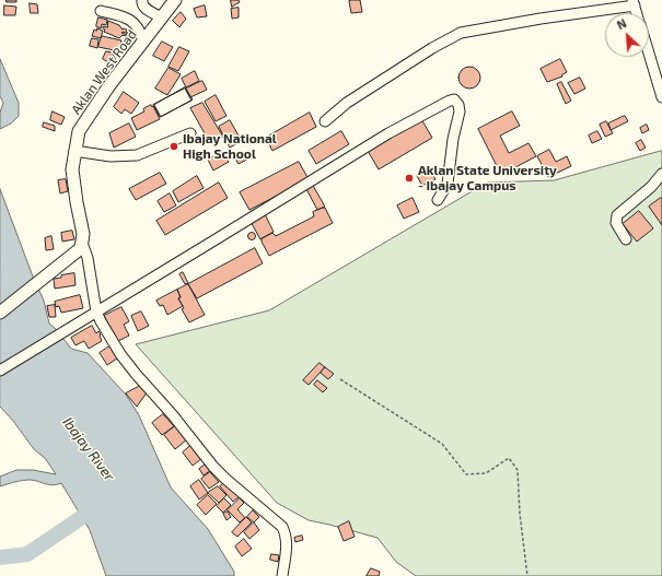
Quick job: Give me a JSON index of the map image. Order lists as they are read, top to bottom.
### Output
{
  "streets": {
    "main road": ["Aklan West Road"]
  },
  "water": ["Ibajay River"],
  "places": ["Ibajay National High School", "Aklan State University - Ibajay Campus"],
  "north": "top left"
}
